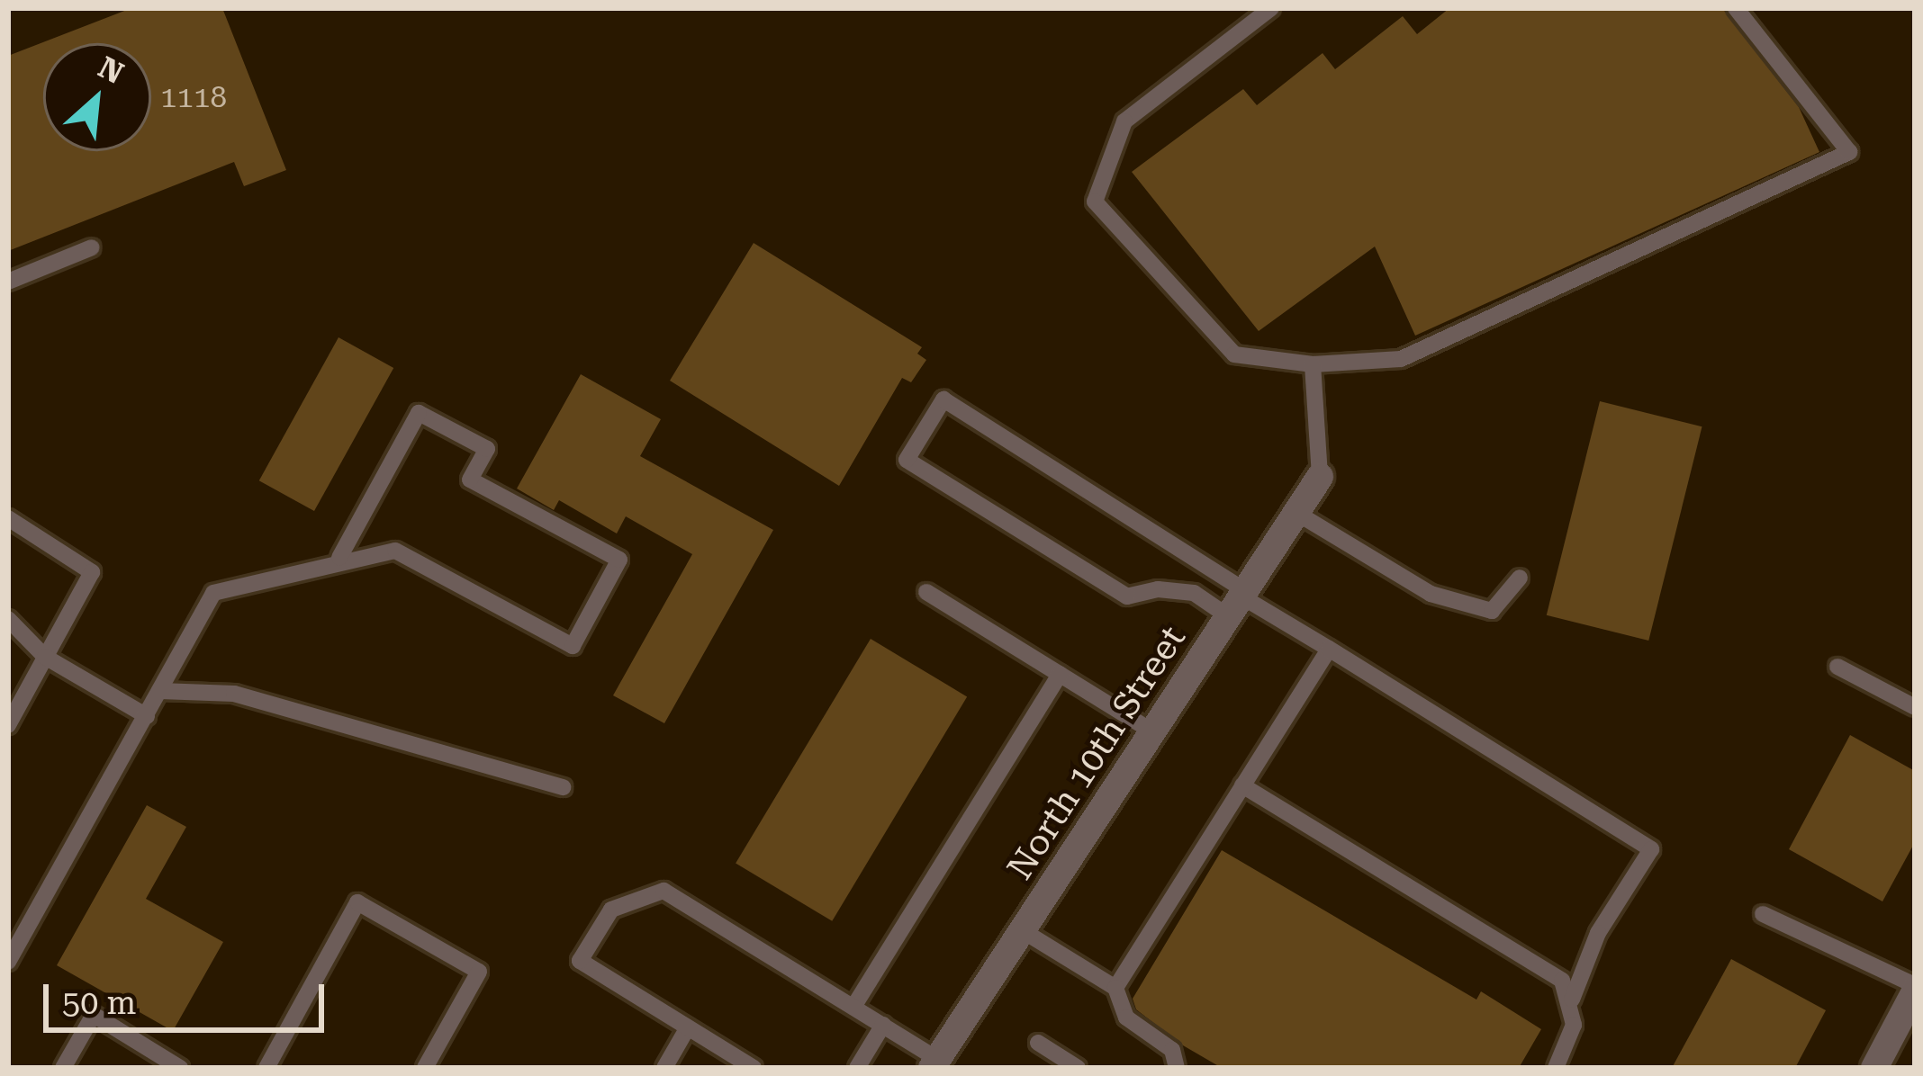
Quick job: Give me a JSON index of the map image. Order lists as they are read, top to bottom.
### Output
{
  "streets": {
    "street": ["North 10th Street"]
  },
  "house_numbers": ["1118"],
  "scale_bar": "50 m",
  "north": "top right"
}
